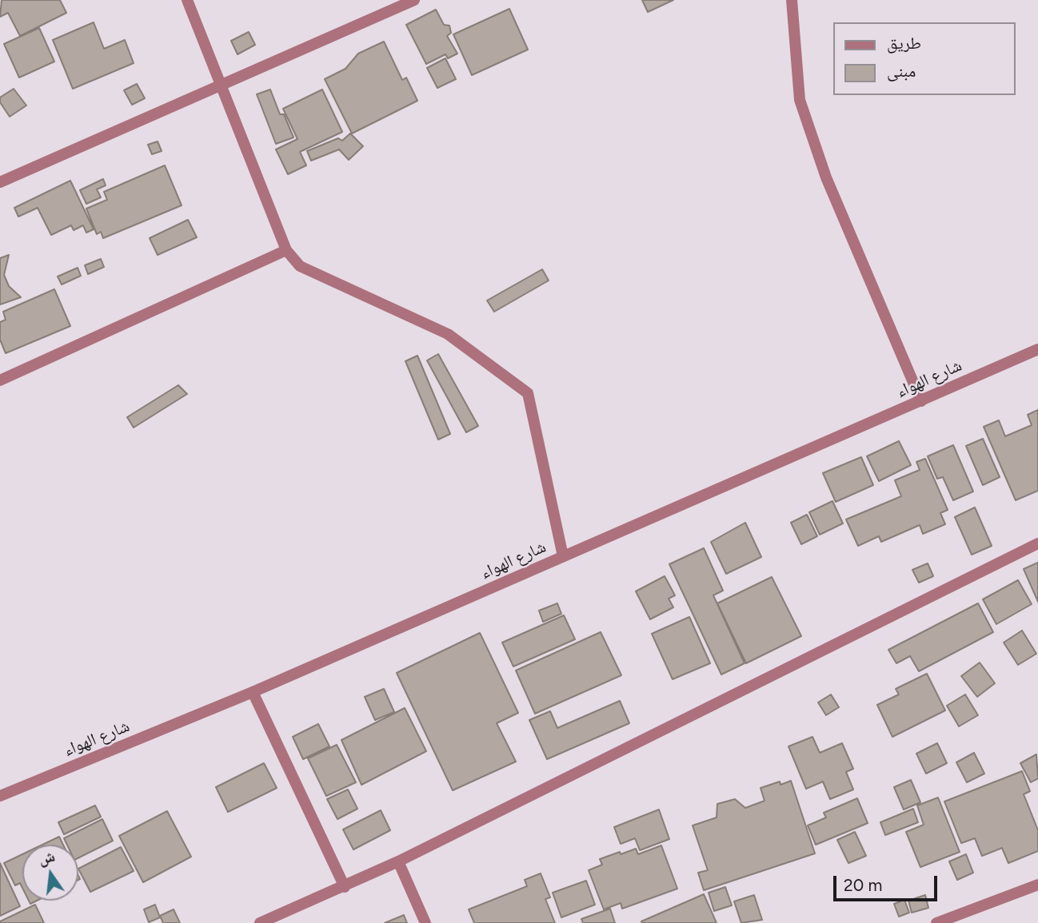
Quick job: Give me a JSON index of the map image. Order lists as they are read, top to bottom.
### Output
{
  "streets": {
    "street": ["شارع الهواء"]
  },
  "legend": ["طريق", "مبنى"],
  "scale_bar": "20 m",
  "north": "top"
}
